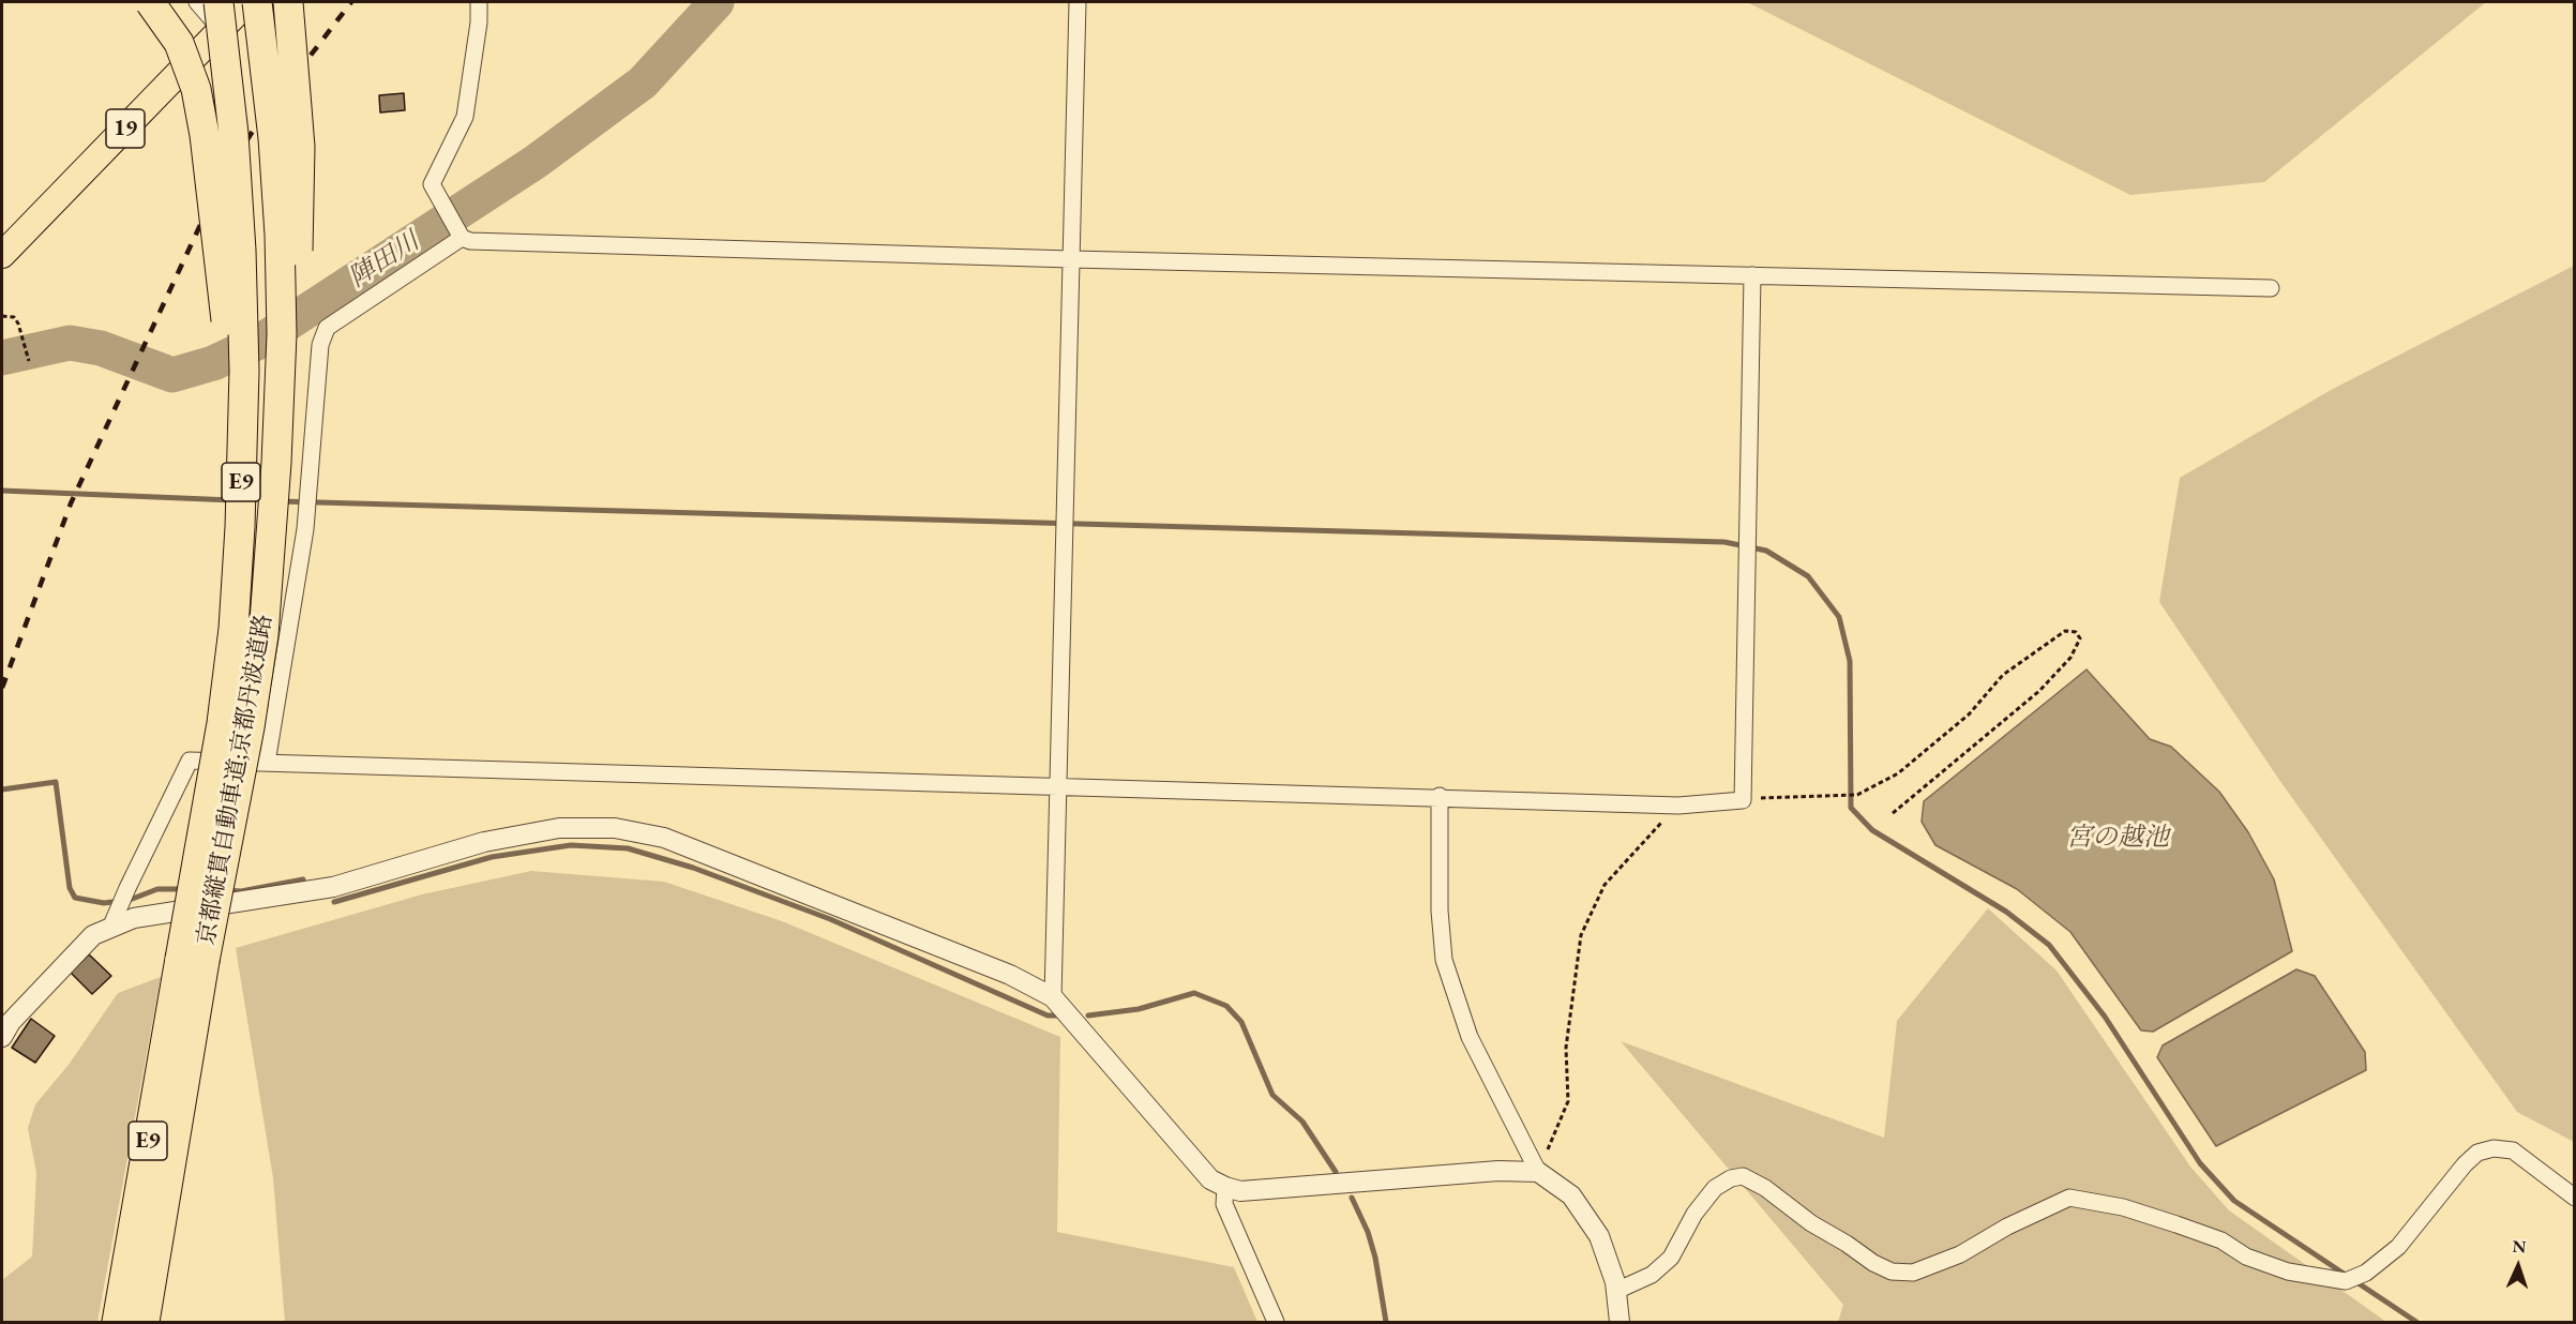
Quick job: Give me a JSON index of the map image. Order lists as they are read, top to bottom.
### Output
{
  "streets": {
    "highway": ["E9", "京都縦貫自動車道;京都丹波道路"],
    "main road": ["19"]
  },
  "crossings": [
    ["19", "京都縦貫自動車道;京都丹波道路"]
  ],
  "water": ["陣田川", "宮の越池"],
  "north": "top"
}
